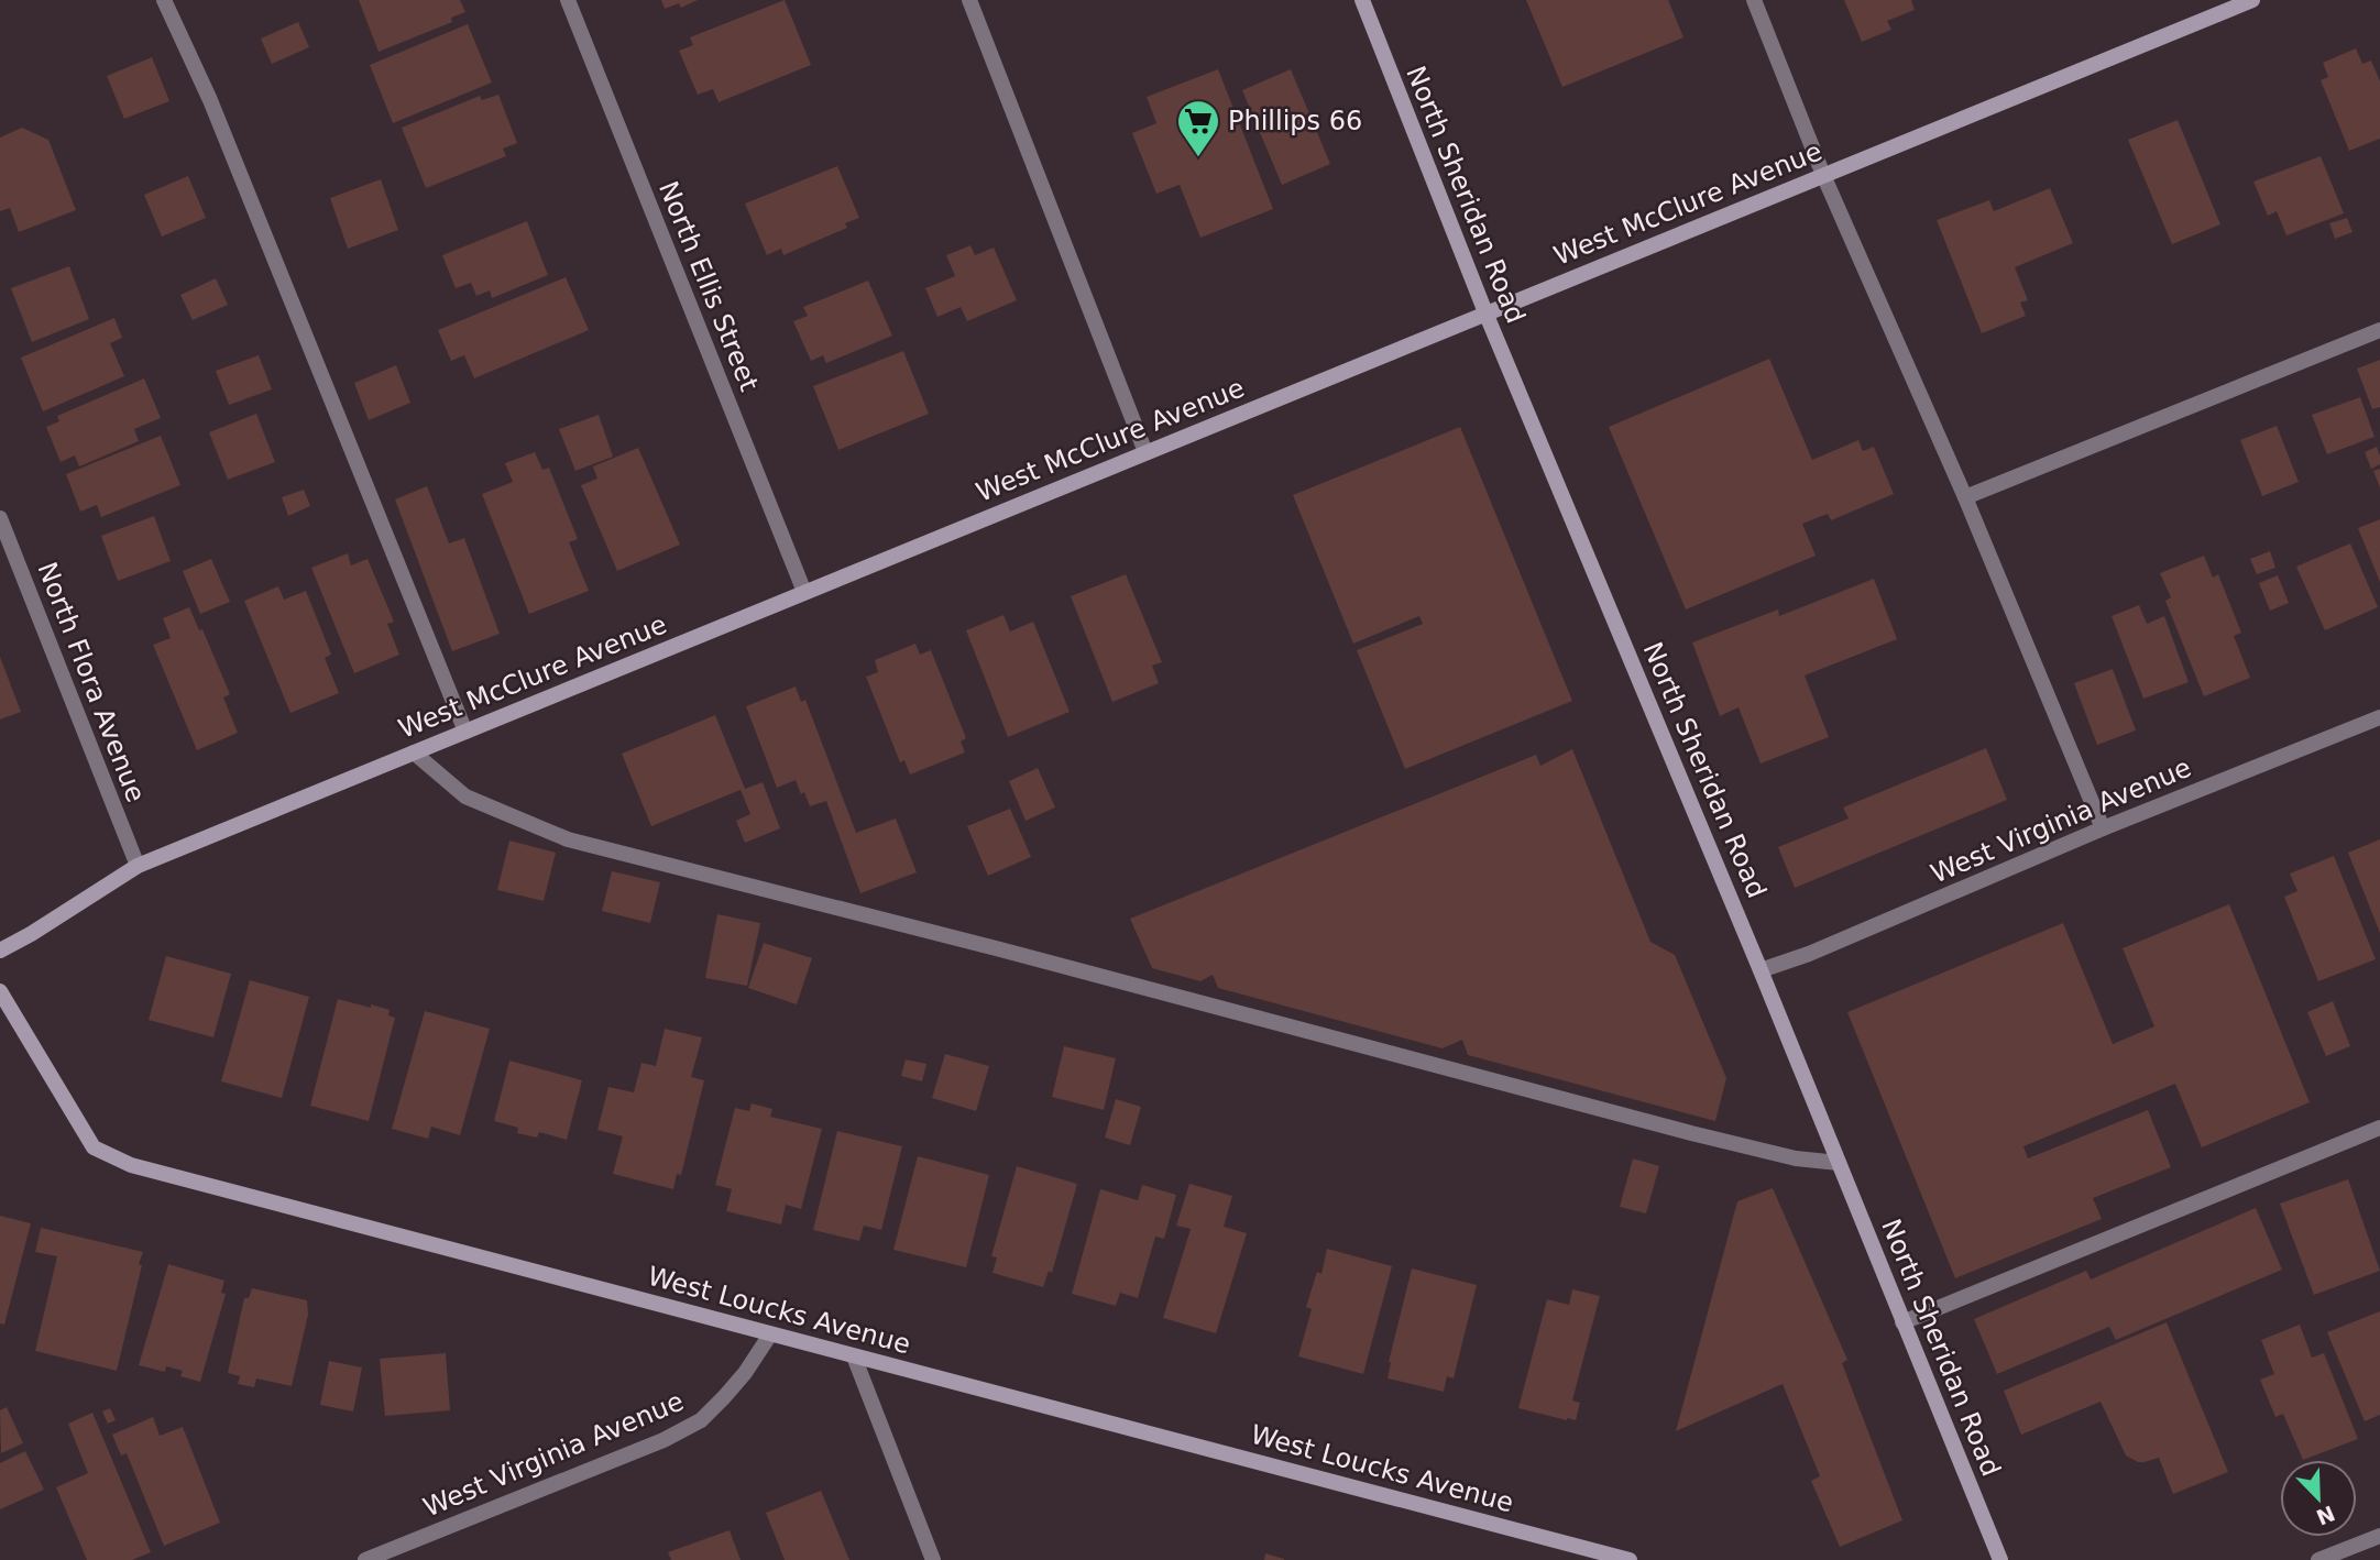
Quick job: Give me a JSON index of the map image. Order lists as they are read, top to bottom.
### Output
{
  "streets": {
    "street": [
      "North Sheridan Road",
      "West McClure Avenue",
      "North Ellis Street",
      "North Flora Avenue",
      "West Virginia Avenue",
      "West Loucks Avenue"
    ]
  },
  "crossings": [
    ["North Sheridan Road", "West McClure Avenue"],
    ["North Sheridan Road", "West Virginia Avenue"],
    ["West McClure Avenue", "North Ellis Street"],
    ["West McClure Avenue", "North Flora Avenue"],
    ["West Virginia Avenue", "West Loucks Avenue"]
  ],
  "places": {
    "supermarket": ["Phillips 66"]
  },
  "north": "bottom right"
}
